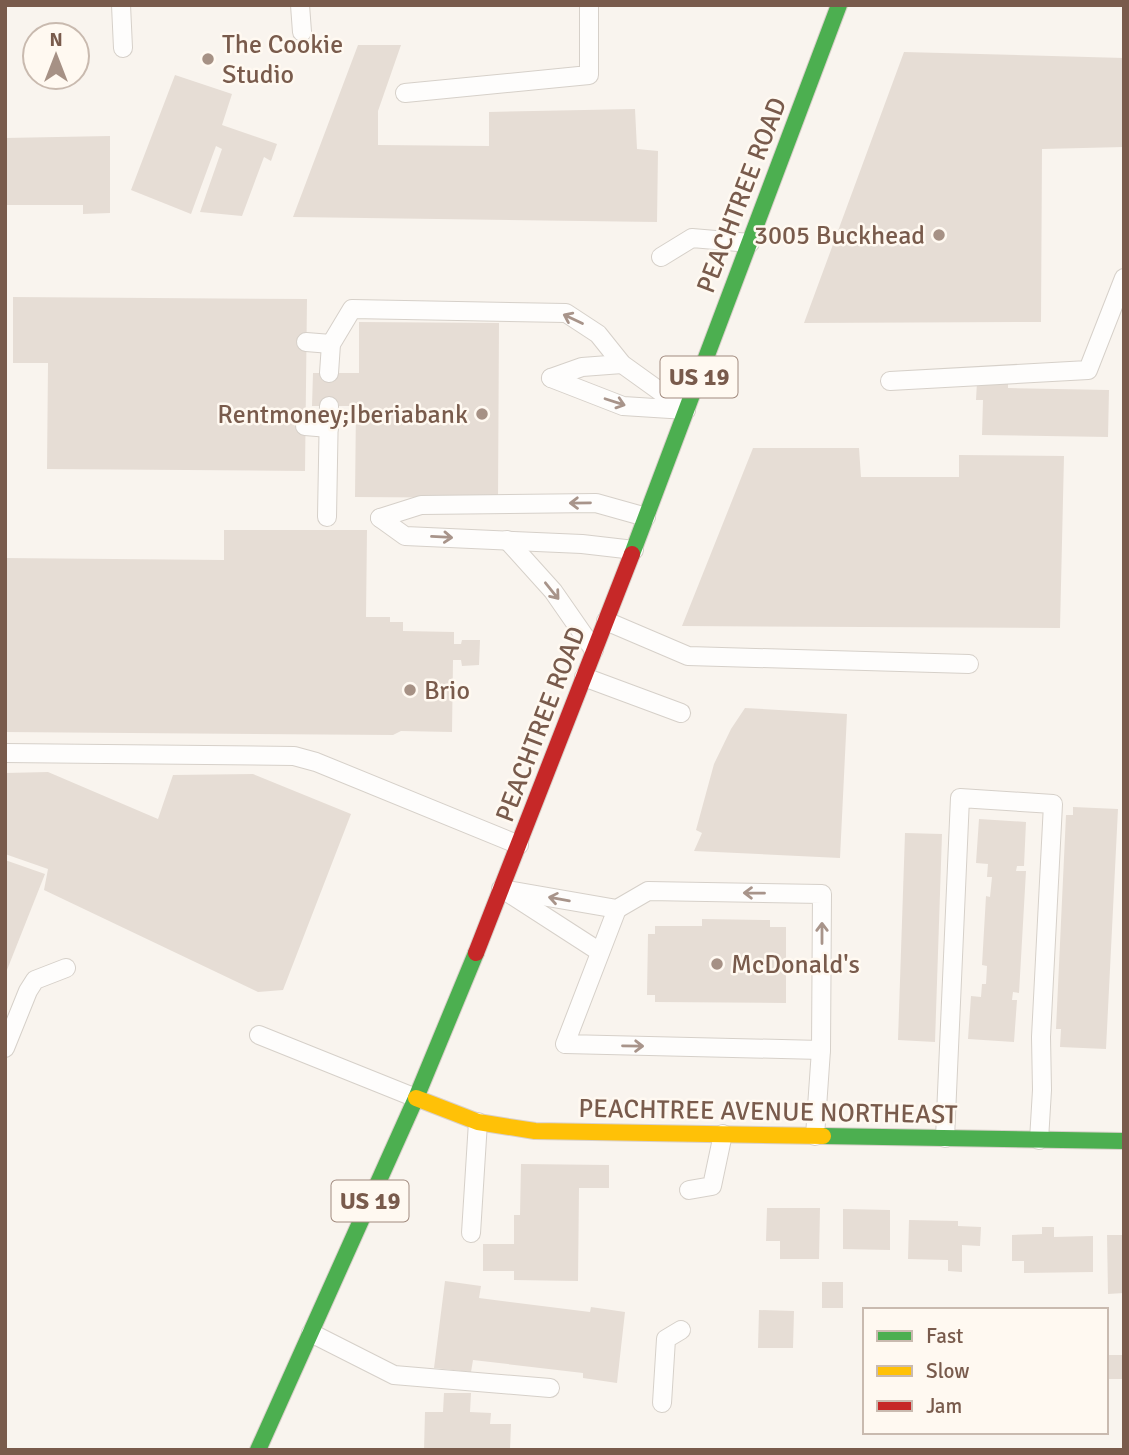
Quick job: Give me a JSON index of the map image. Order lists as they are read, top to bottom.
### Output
{
  "streets": {
    "main road": ["PEACHTREE ROAD", "US 19", "PEACHTREE AVENUE NORTHEAST"]
  },
  "crossings": [
    ["PEACHTREE ROAD", "PEACHTREE AVENUE NORTHEAST"]
  ],
  "places": [
    "The Cookie Studio",
    "3005 Buckhead",
    "Rentmoney;Iberiabank",
    "Brio",
    "McDonald's"
  ],
  "legend": ["Fast", "Slow", "Jam"],
  "north": "top"
}
